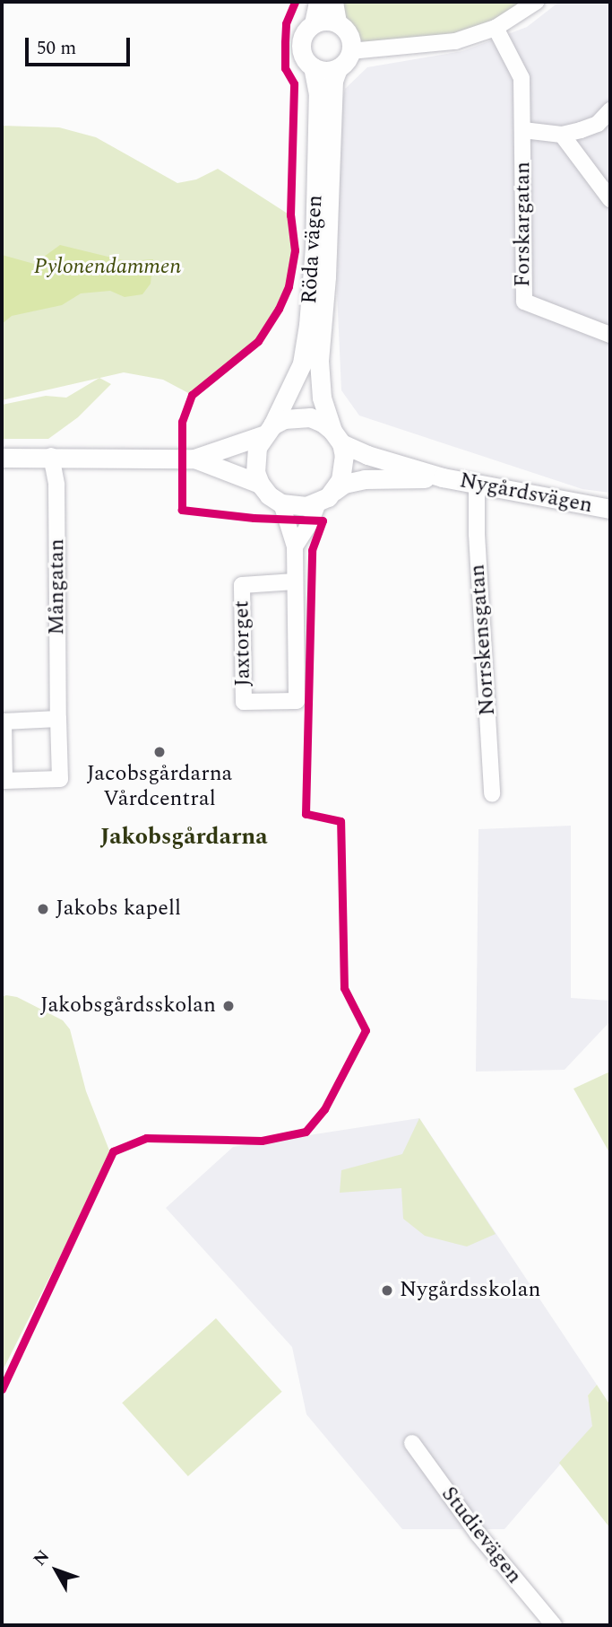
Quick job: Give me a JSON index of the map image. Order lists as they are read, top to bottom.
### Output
{
  "streets": {
    "street": [
      "Forskargatan",
      "Röda vägen",
      "Nygårdsvägen",
      "Mångatan",
      "Norrskensgatan",
      "Jaxtorget",
      "Studievägen"
    ]
  },
  "crossings": [
    ["Röda vägen", "Nygårdsvägen"],
    ["Nygårdsvägen", "Norrskensgatan"]
  ],
  "districts": ["Jakobsgårdarna"],
  "parks": ["Pylonendammen"],
  "places": [
    "Jacobsgårdarna Vårdcentral",
    "Jakobs kapell",
    "Jakobsgårdsskolan",
    "Nygårdsskolan"
  ],
  "scale_bar": "50 m",
  "north": "top left"
}
